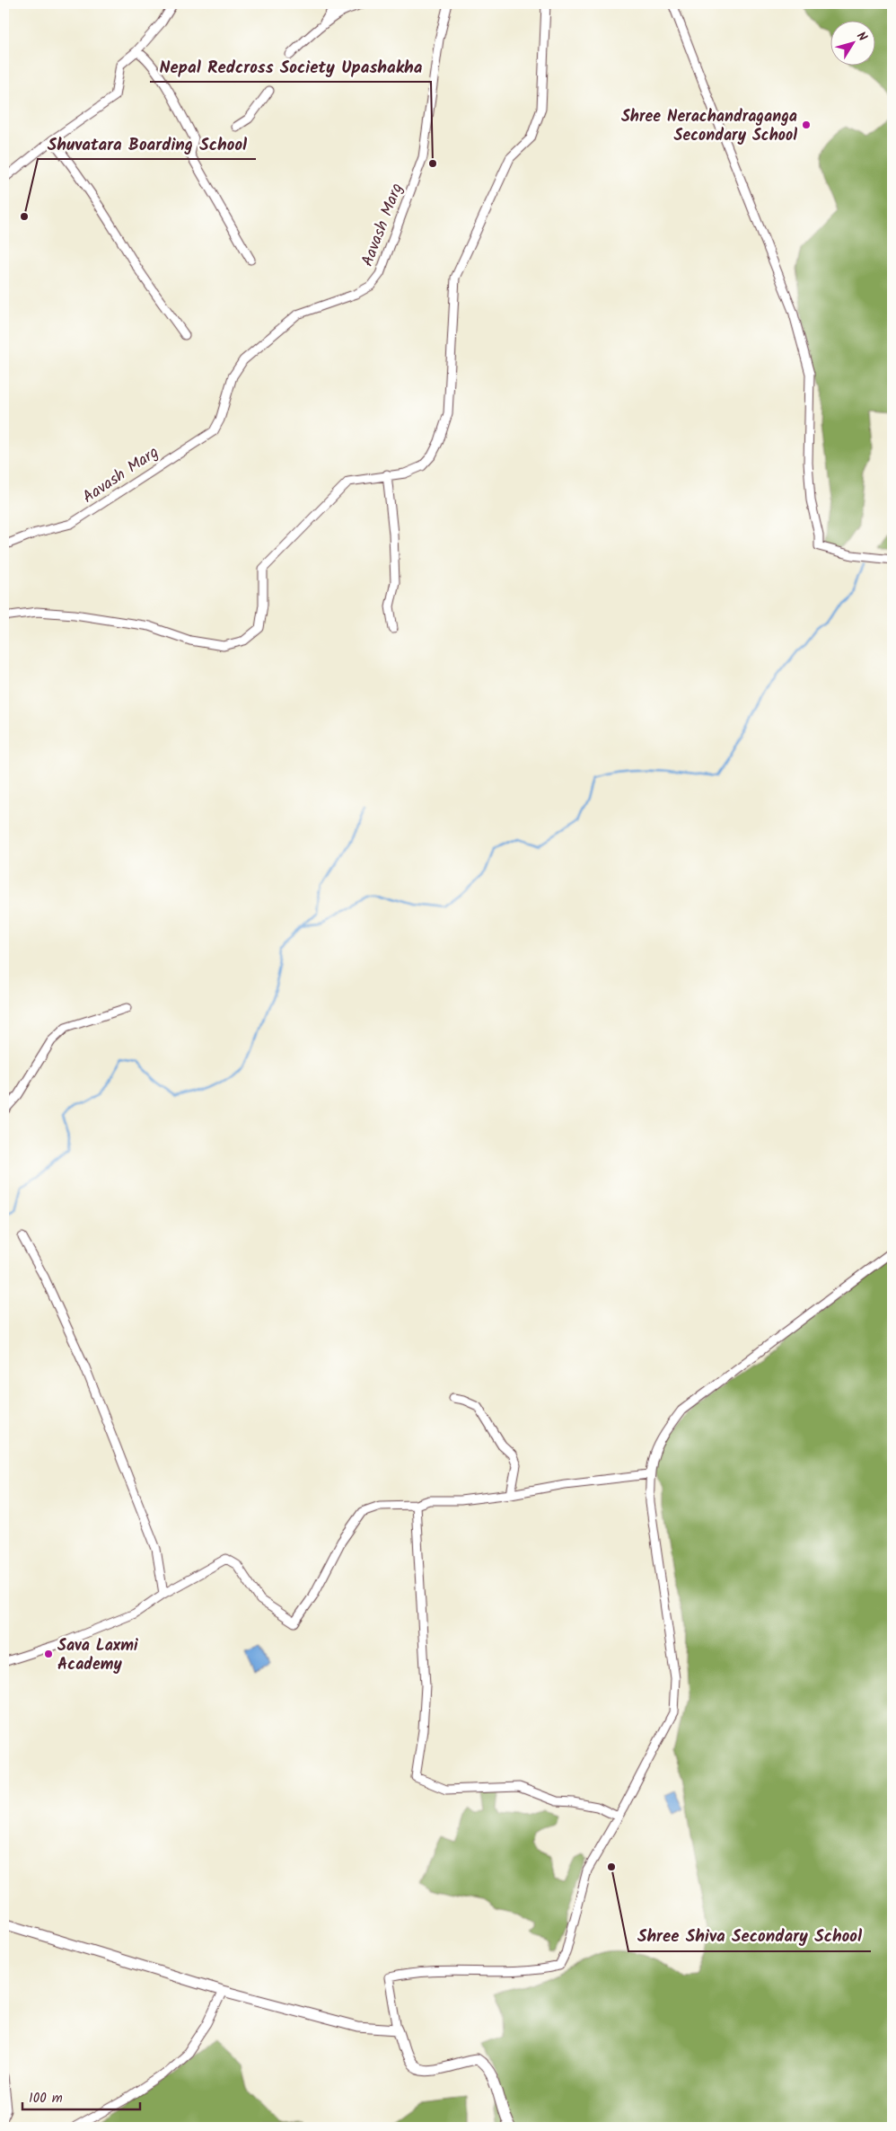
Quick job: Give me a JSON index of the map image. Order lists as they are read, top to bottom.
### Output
{
  "streets": {
    "street": ["Aavash Marg"]
  },
  "places": [
    "Shree Nerachandraganga Secondary School",
    "Nepal Redcross Society Upashakha",
    "Shuvatara Boarding School",
    "Sava Laxmi Academy",
    "Shree Shiva Secondary School"
  ],
  "scale_bar": "100 m",
  "north": "top right"
}
